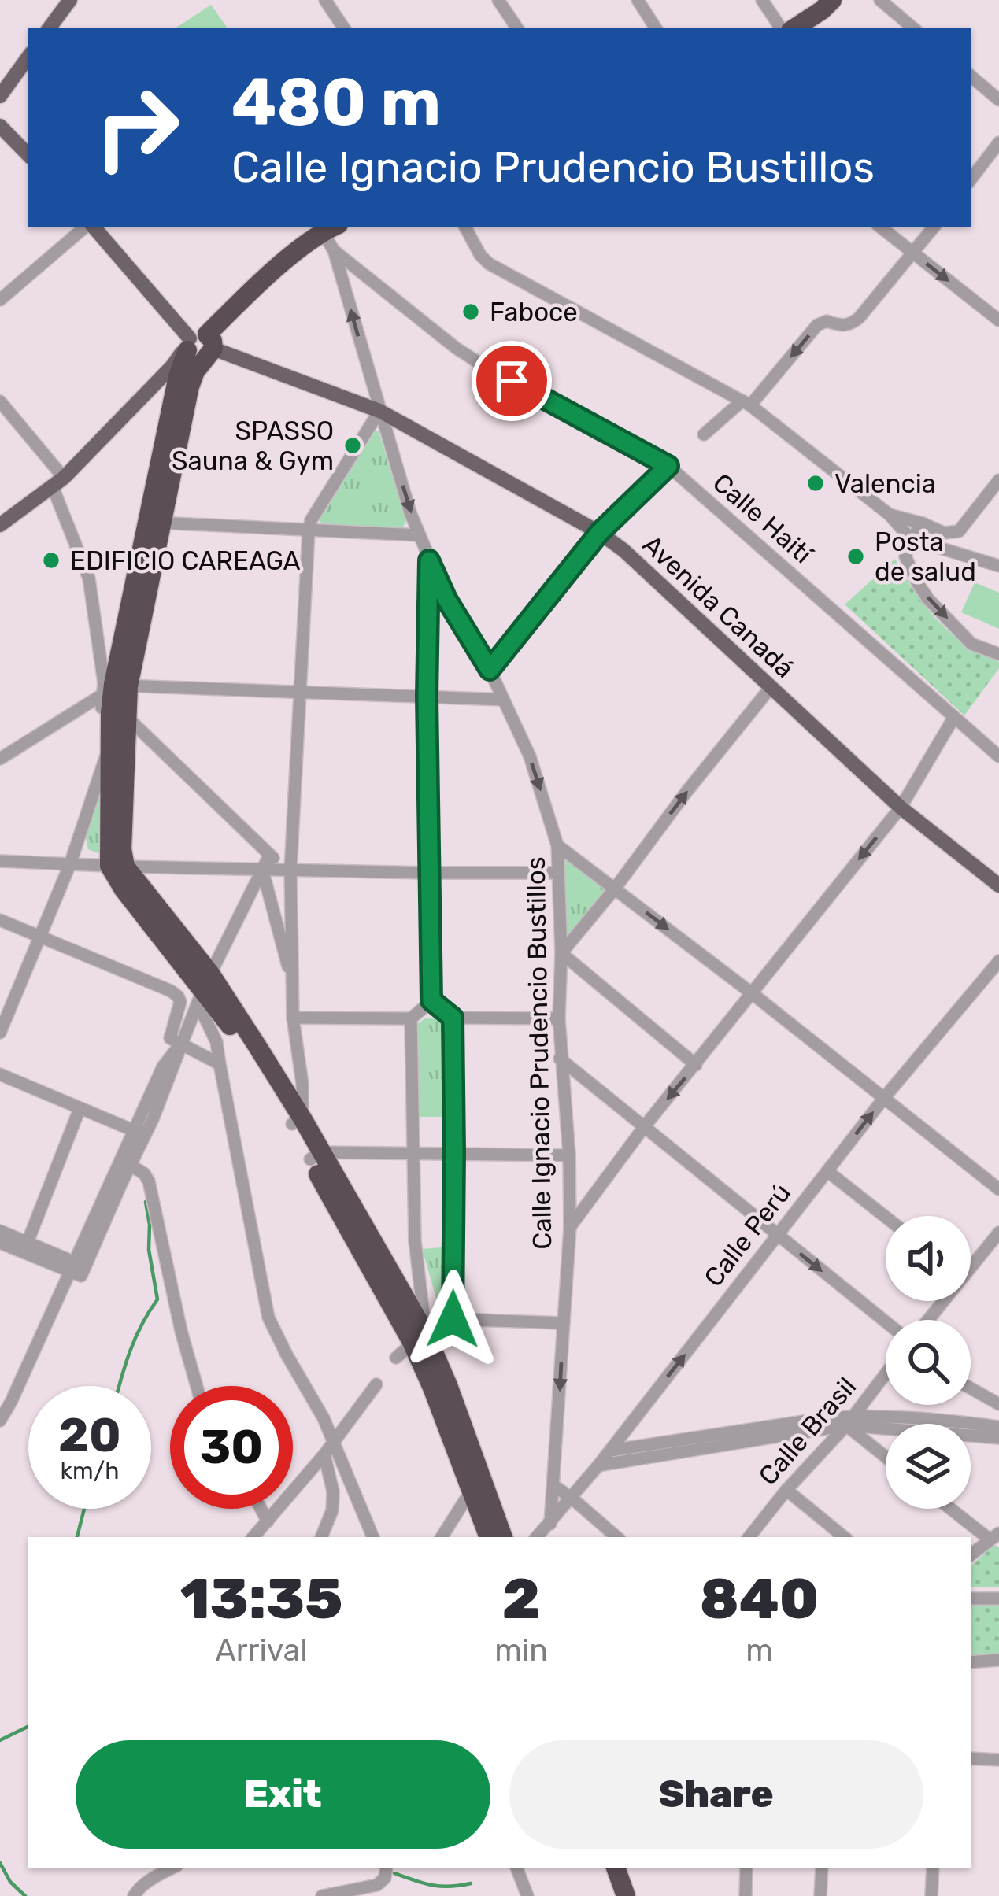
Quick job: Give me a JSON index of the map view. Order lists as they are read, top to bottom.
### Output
{
  "streets": {
    "main road": ["Avenida Canadá"],
    "street": [
      "Calle Haití",
      "Calle Ignacio Prudencio Bustillos",
      "Calle Perú",
      "Calle Brasil"
    ]
  },
  "crossings": [
    ["Calle Haití", "Calle Ignacio Prudencio Bustillos"],
    ["Avenida Canadá", "Calle Ignacio Prudencio Bustillos"],
    ["Calle Ignacio Prudencio Bustillos", "Calle Perú"]
  ],
  "one_way": ["Calle Perú"],
  "places": [
    "Faboce",
    "SPASSO Sauna & Gym",
    "Valencia",
    "Posta de salud",
    "EDIFICIO CAREAGA"
  ],
  "page": {
    "turn": ["480 m", "Calle Ignacio Prudencio Bustillos"],
    "speed": "20 km/h",
    "limit": "30",
    "eta": [
      "13:35",
      "Arrival",
      "2",
      "min",
      "840",
      "m"
    ],
    "buttons": ["Exit", "Share"]
  }
}
